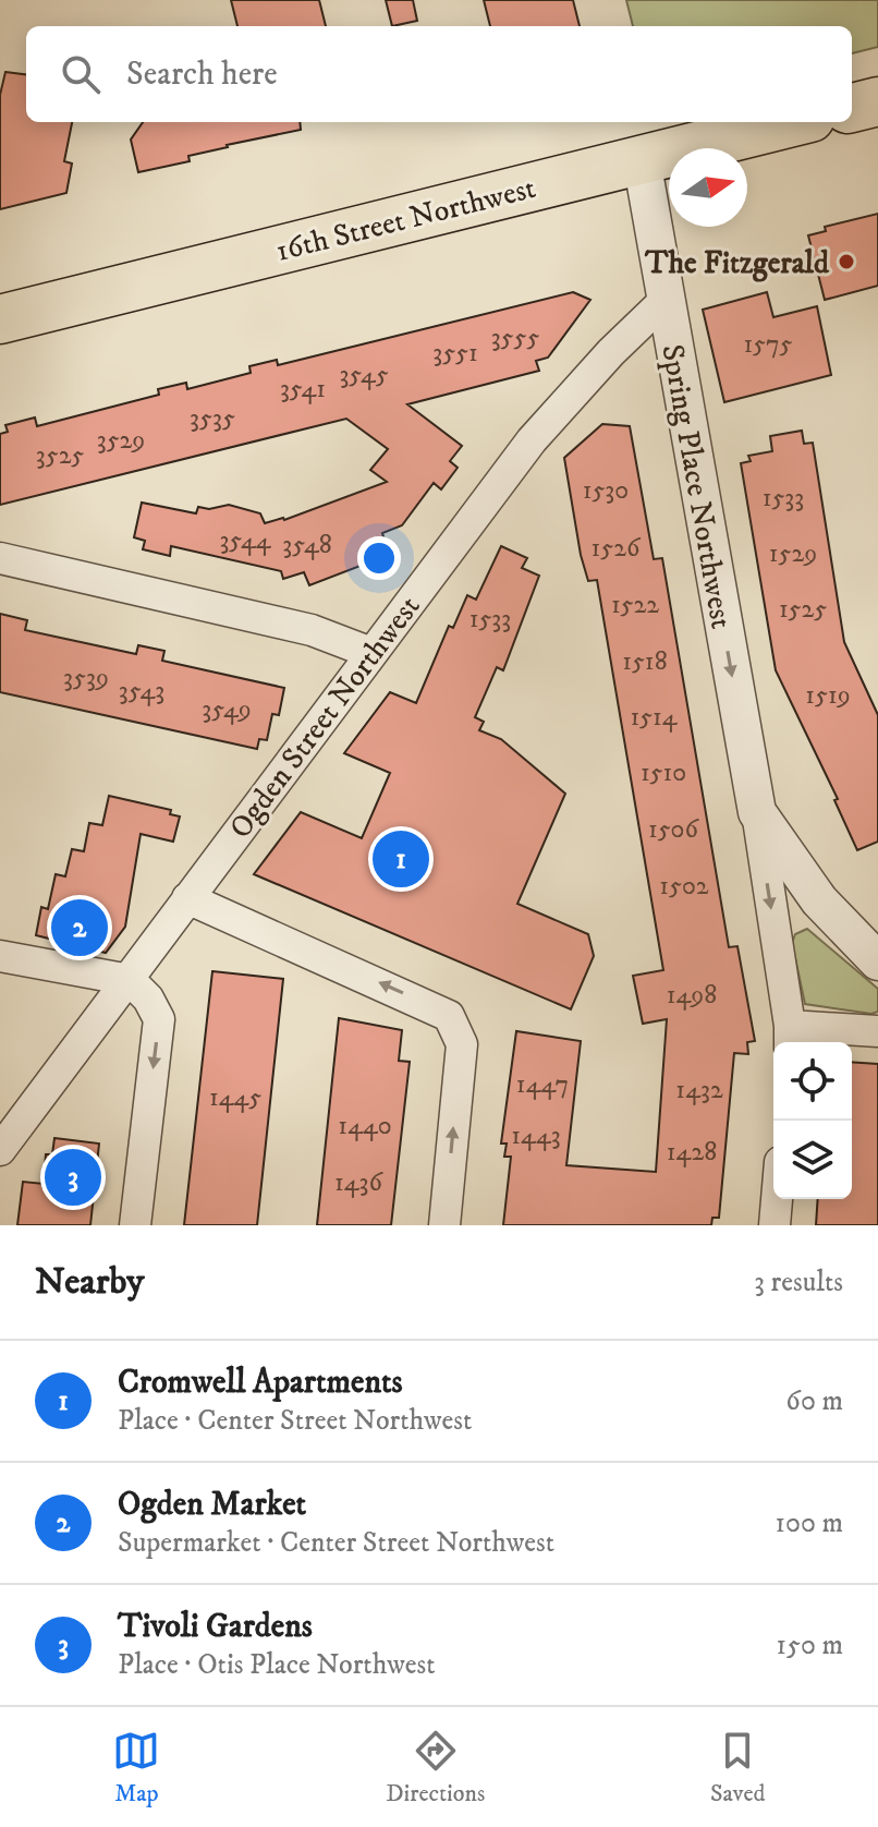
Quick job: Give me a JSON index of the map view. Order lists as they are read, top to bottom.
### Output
{
  "streets": {
    "main road": ["16th Street Northwest"],
    "street": ["Spring Place Northwest", "Ogden Street Northwest"]
  },
  "crossings": [
    ["16th Street Northwest", "Spring Place Northwest"],
    ["Spring Place Northwest", "Ogden Street Northwest"]
  ],
  "one_way": ["Spring Place Northwest"],
  "places": ["The Fitzgerald"],
  "house_numbers": [
    "3555",
    "1575",
    "3551",
    "3545",
    "3541",
    "3535",
    "3529",
    "3525",
    "1530",
    "1533",
    "3544",
    "3548",
    "1526",
    "1529",
    "1522",
    "1525",
    "1533",
    "1518",
    "3539",
    "3543",
    "1519",
    "3549",
    "1514",
    "1510",
    "1506",
    "1502",
    "1498",
    "1447",
    "1432",
    "1445",
    "1440",
    "1443",
    "1428",
    "1436"
  ],
  "north": "right",
  "page": {
    "search": "Search here",
    "pins": ["1", "2", "3"],
    "heading": ["Nearby", "3 results"],
    "list": [
      {
        "mark": "1",
        "name": "Cromwell Apartments",
        "note": "Place · Center Street Northwest",
        "value": "60 m"
      },
      {
        "mark": "2",
        "name": "Ogden Market",
        "note": "Supermarket · Center Street Northwest",
        "value": "100 m"
      },
      {
        "mark": "3",
        "name": "Tivoli Gardens",
        "note": "Place · Otis Place Northwest",
        "value": "150 m"
      }
    ],
    "nav": ["Map", "Directions", "Saved"]
  }
}
